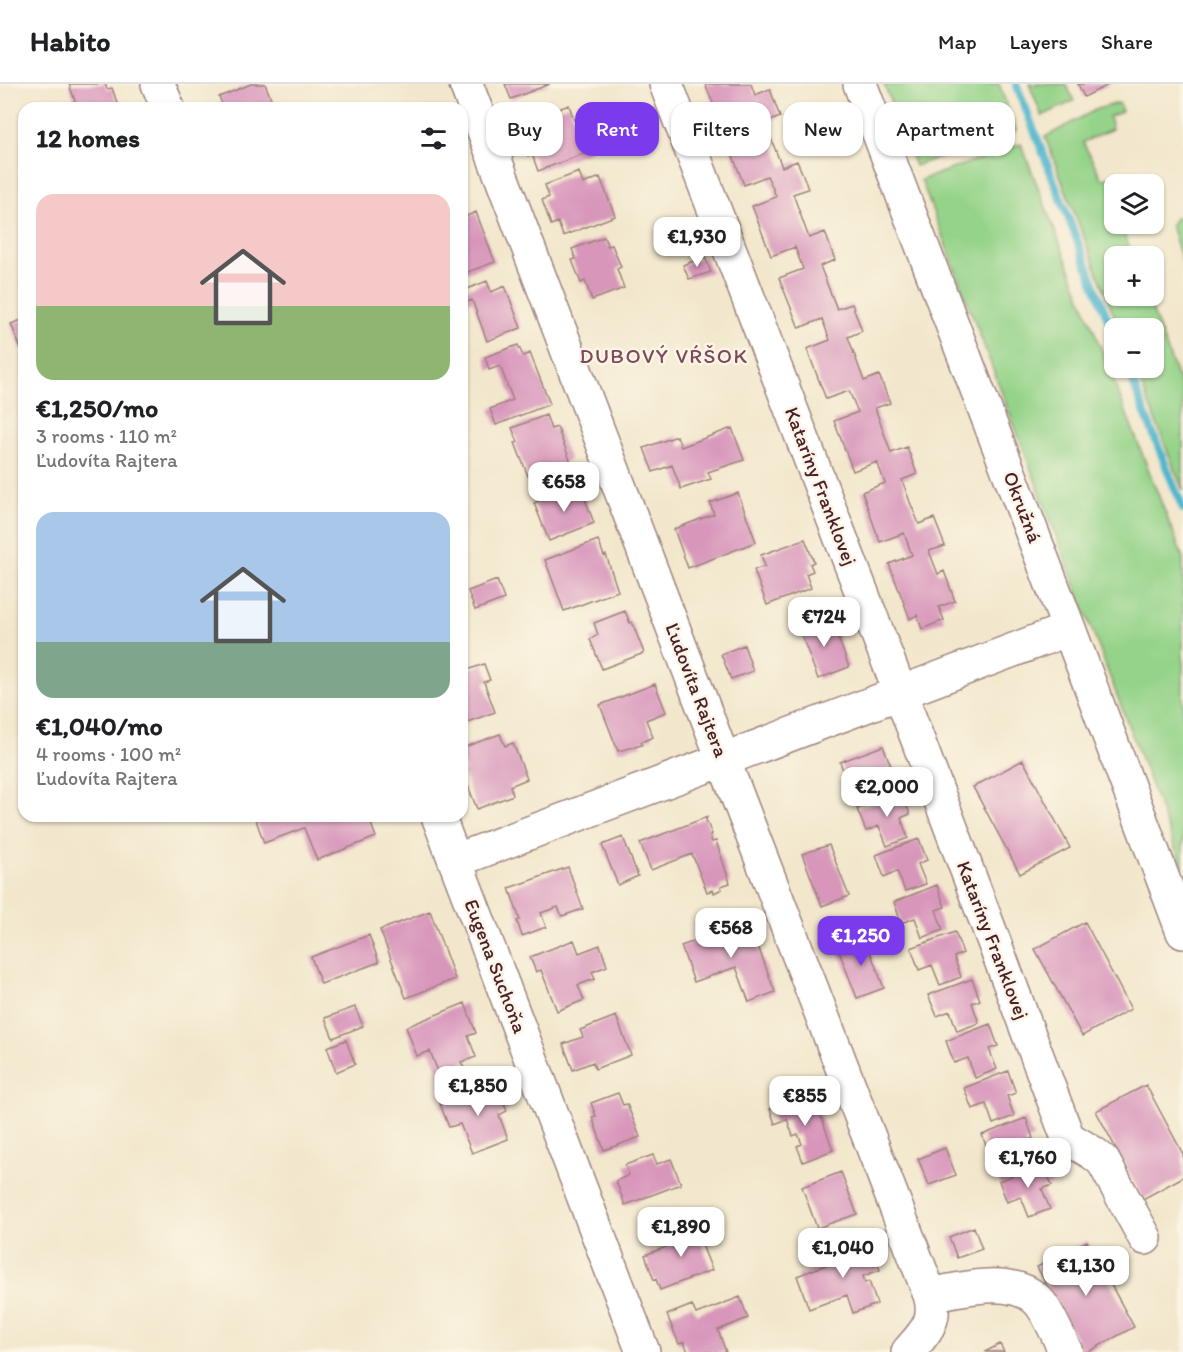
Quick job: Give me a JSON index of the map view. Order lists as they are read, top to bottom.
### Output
{
  "streets": {
    "street": [
      "Kataríny Franklovej",
      "Okružná",
      "Ľudovíta Rajtera",
      "Eugena Suchoňa"
    ]
  },
  "districts": ["DUBOVÝ VŔŠOK"],
  "page": {
    "header": "Habito",
    "nav": ["Map", "Layers", "Share"],
    "chip": [
      "Buy",
      "Rent",
      "Filters",
      "New",
      "Apartment"
    ],
    "heading": "12 homes",
    "map_buttons": ["+", "−"],
    "list": [
      {
        "name": "€1,250/mo",
        "note": "3 rooms · 110 m² · Ľudovíta Rajtera"
      },
      {
        "name": "€1,040/mo",
        "note": "4 rooms · 100 m² · Ľudovíta Rajtera"
      }
    ],
    "price": [
      "€1,930",
      "€658",
      "€724",
      "€2,000",
      "€568",
      "€1,250",
      "€1,850",
      "€855",
      "€1,760",
      "€1,890",
      "€1,040",
      "€1,130"
    ]
  }
}
